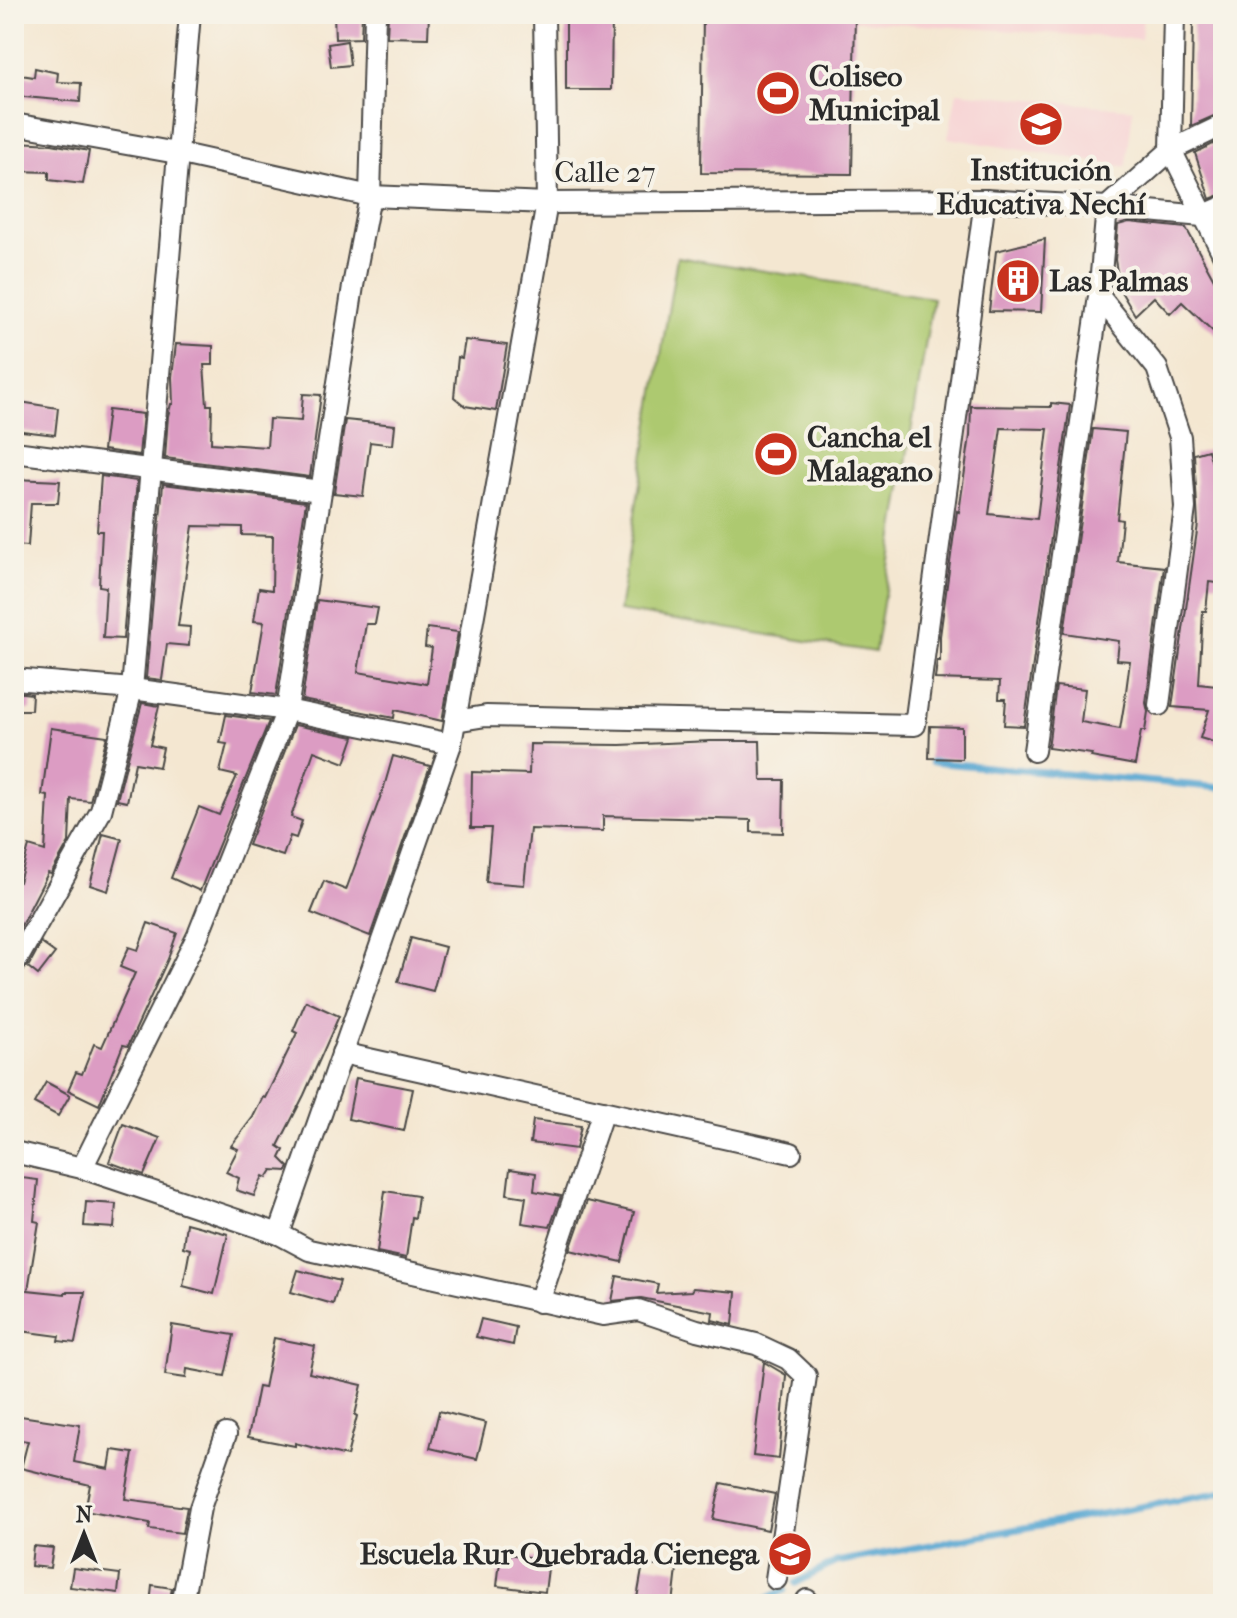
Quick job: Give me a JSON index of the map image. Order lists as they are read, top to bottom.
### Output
{
  "streets": {
    "street": ["Calle 27"]
  },
  "places": {
    "sports": ["Coliseo Municipal", "Cancha el Malagano"],
    "school or university": ["Institución Educativa Nechí", "Escuela Rur Quebrada Cienega"],
    "building": ["Las Palmas"]
  },
  "north": "top"
}
